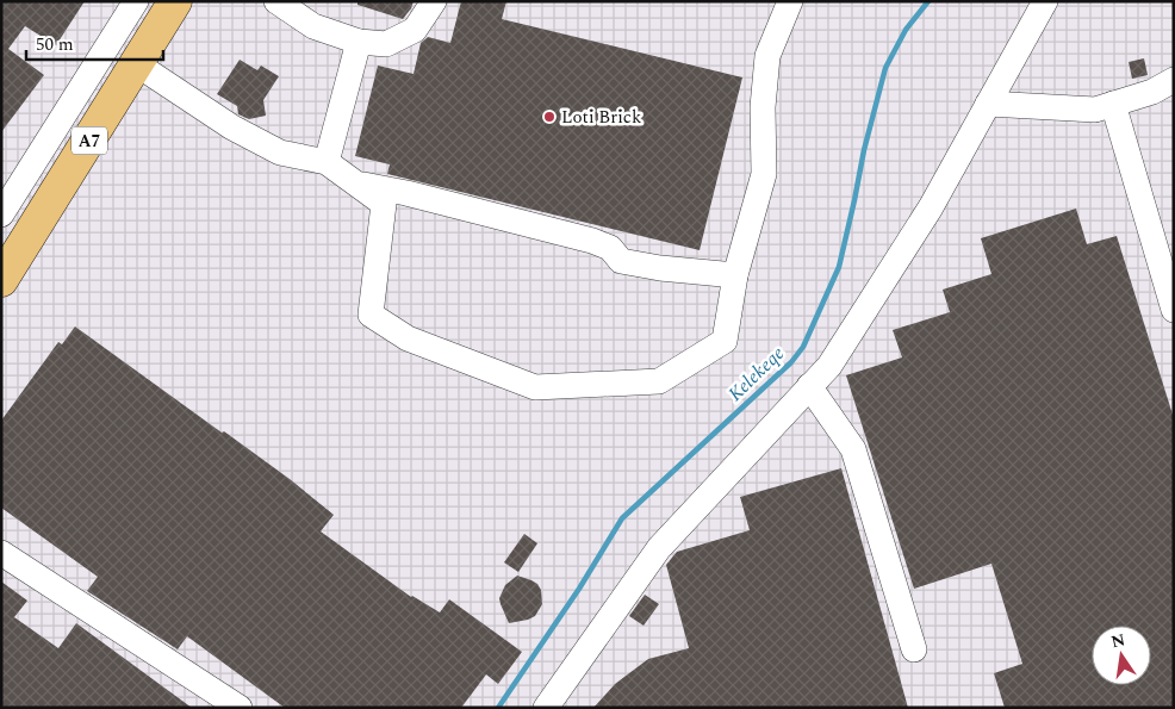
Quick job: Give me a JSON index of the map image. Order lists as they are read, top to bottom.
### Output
{
  "streets": {
    "main road": ["A7"]
  },
  "water": ["Kelekeqe"],
  "places": ["Loti Brick"],
  "scale_bar": "50 m",
  "north": "top"
}
